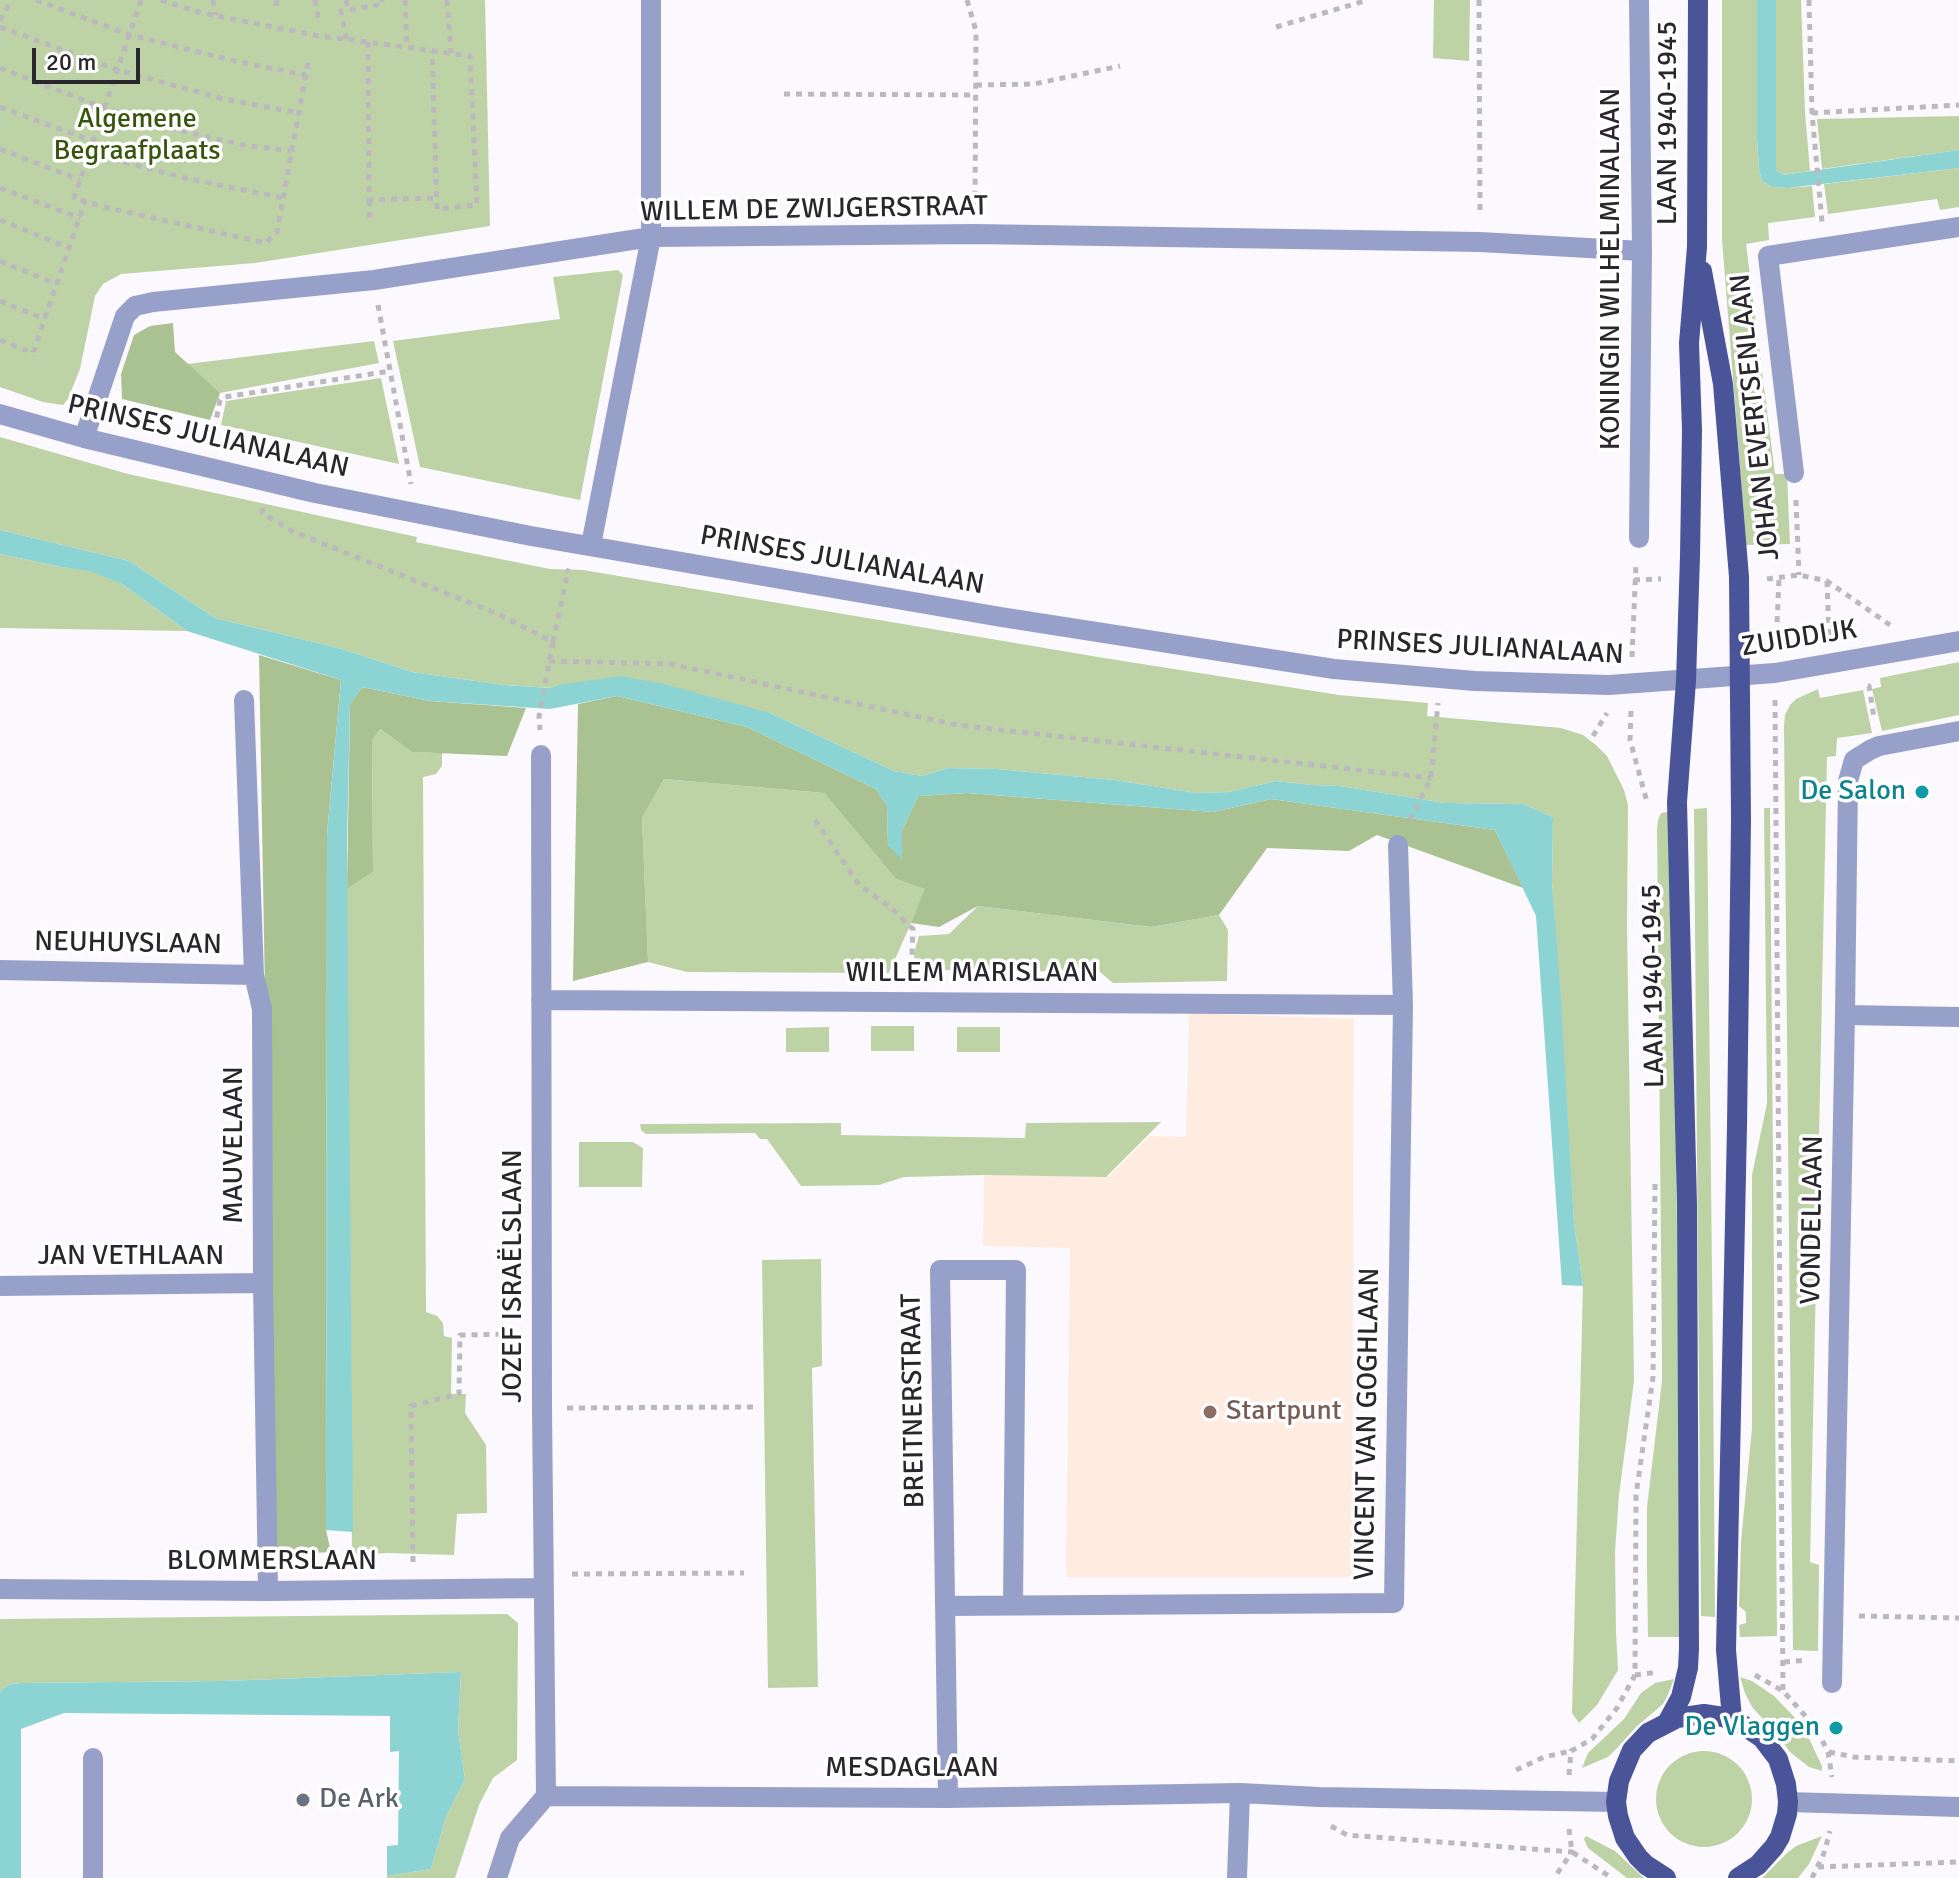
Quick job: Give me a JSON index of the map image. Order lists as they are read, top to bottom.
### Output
{
  "streets": {
    "main road": ["LAAN 1940-1945"],
    "street": [
      "WILLEM DE ZWIJGERSTRAAT",
      "KONINGIN WILHELMINALAAN",
      "JOHAN EVERTSENLAAN",
      "PRINSES JULIANALAAN",
      "ZUIDDIJK",
      "NEUHUYSLAAN",
      "WILLEM MARISLAAN",
      "MAUVELAAN",
      "VONDELLAAN",
      "JAN VETHLAAN",
      "JOZEF ISRAËLSLAAN",
      "BREITNERSTRAAT",
      "VINCENT VAN GOGHLAAN",
      "BLOMMERSLAAN",
      "MESDAGLAAN"
    ]
  },
  "crossings": [
    ["LAAN 1940-1945", "PRINSES JULIANALAAN"],
    ["LAAN 1940-1945", "ZUIDDIJK"],
    ["WILLEM DE ZWIJGERSTRAAT", "KONINGIN WILHELMINALAAN"],
    ["WILLEM DE ZWIJGERSTRAAT", "PRINSES JULIANALAAN"],
    ["JOHAN EVERTSENLAAN", "ZUIDDIJK"],
    ["PRINSES JULIANALAAN", "ZUIDDIJK"],
    ["NEUHUYSLAAN", "MAUVELAAN"],
    ["WILLEM MARISLAAN", "JOZEF ISRAËLSLAAN"],
    ["WILLEM MARISLAAN", "VINCENT VAN GOGHLAAN"],
    ["MAUVELAAN", "JAN VETHLAAN"],
    ["MAUVELAAN", "BLOMMERSLAAN"],
    ["JOZEF ISRAËLSLAAN", "BLOMMERSLAAN"],
    ["JOZEF ISRAËLSLAAN", "MESDAGLAAN"],
    ["BREITNERSTRAAT", "VINCENT VAN GOGHLAAN"],
    ["BREITNERSTRAAT", "MESDAGLAAN"]
  ],
  "parks": ["Algemene Begraafplaats"],
  "places": [
    "De Salon",
    "Startpunt",
    "De Vlaggen",
    "De Ark"
  ],
  "scale_bar": "20 m"
}
